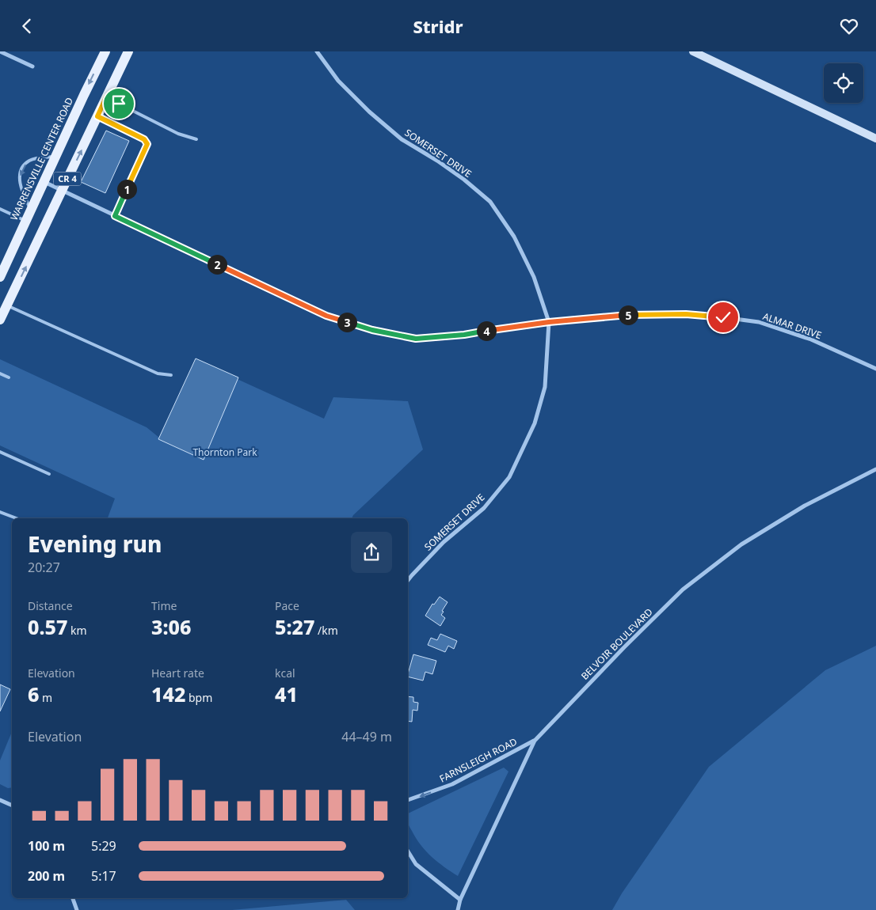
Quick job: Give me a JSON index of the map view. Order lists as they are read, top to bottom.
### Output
{
  "streets": {
    "main road": ["WARRENSVILLE CENTER ROAD", "CR 4"],
    "street": [
      "SOMERSET DRIVE",
      "ALMAR DRIVE",
      "BELVOIR BOULEVARD",
      "FARNSLEIGH ROAD"
    ]
  },
  "crossings": [
    ["SOMERSET DRIVE", "ALMAR DRIVE"],
    ["WARRENSVILLE CENTER ROAD", "ALMAR DRIVE"],
    ["CR 4", "ALMAR DRIVE"],
    ["BELVOIR BOULEVARD", "FARNSLEIGH ROAD"]
  ],
  "one_way": ["FARNSLEIGH ROAD"],
  "parks": ["Thornton Park"],
  "page": {
    "header": "Stridr",
    "pins": [
      "1",
      "2",
      "5",
      "3",
      "4"
    ],
    "heading": ["Evening run", "20:27"],
    "stats": [
      ["Distance", "0.57 km"],
      ["Time", "3:06"],
      ["Pace", "5:27 /km"],
      ["Elevation", "6 m"],
      ["Heart rate", "142 bpm"],
      ["kcal", "41"]
    ],
    "chart": ["Elevation", "44–49 m"],
    "list": [
      {
        "name": "100 m",
        "note": "5:29"
      },
      {
        "name": "200 m",
        "note": "5:17"
      }
    ]
  }
}
